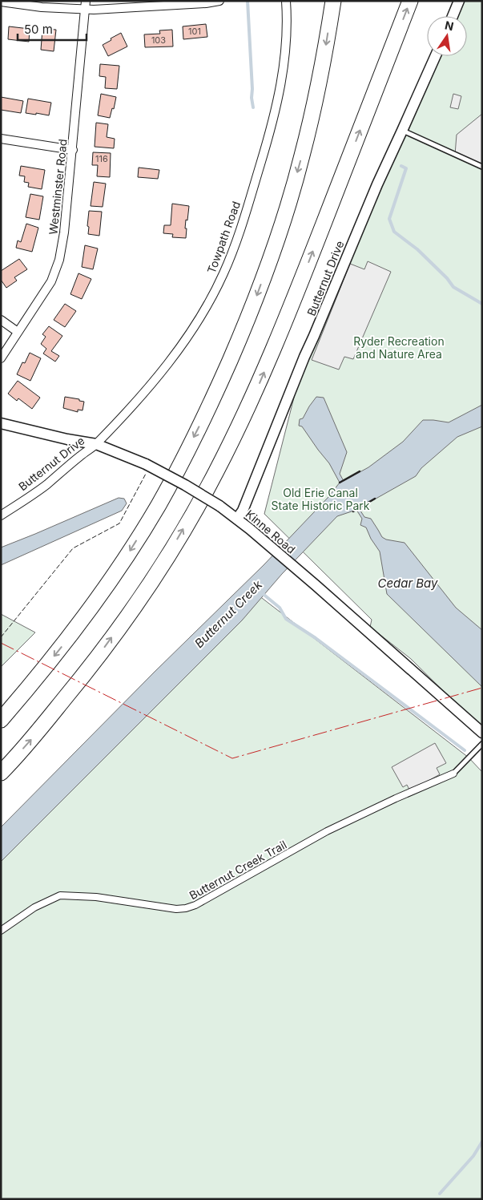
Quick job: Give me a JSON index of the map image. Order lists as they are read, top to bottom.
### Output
{
  "streets": {
    "street": [
      "Westminster Road",
      "Towpath Road",
      "Butternut Drive",
      "Kinne Road",
      "Butternut Creek Trail"
    ]
  },
  "crossings": [
    ["Towpath Road", "Butternut Drive"],
    ["Towpath Road", "Kinne Road"],
    ["Butternut Drive", "Kinne Road"]
  ],
  "water": ["Cedar Bay", "Butternut Creek"],
  "parks": ["Ryder Recreation and Nature Area", "Old Erie Canal State Historic Park"],
  "house_numbers": ["101", "103", "116"],
  "scale_bar": "50 m",
  "north": "top"
}
